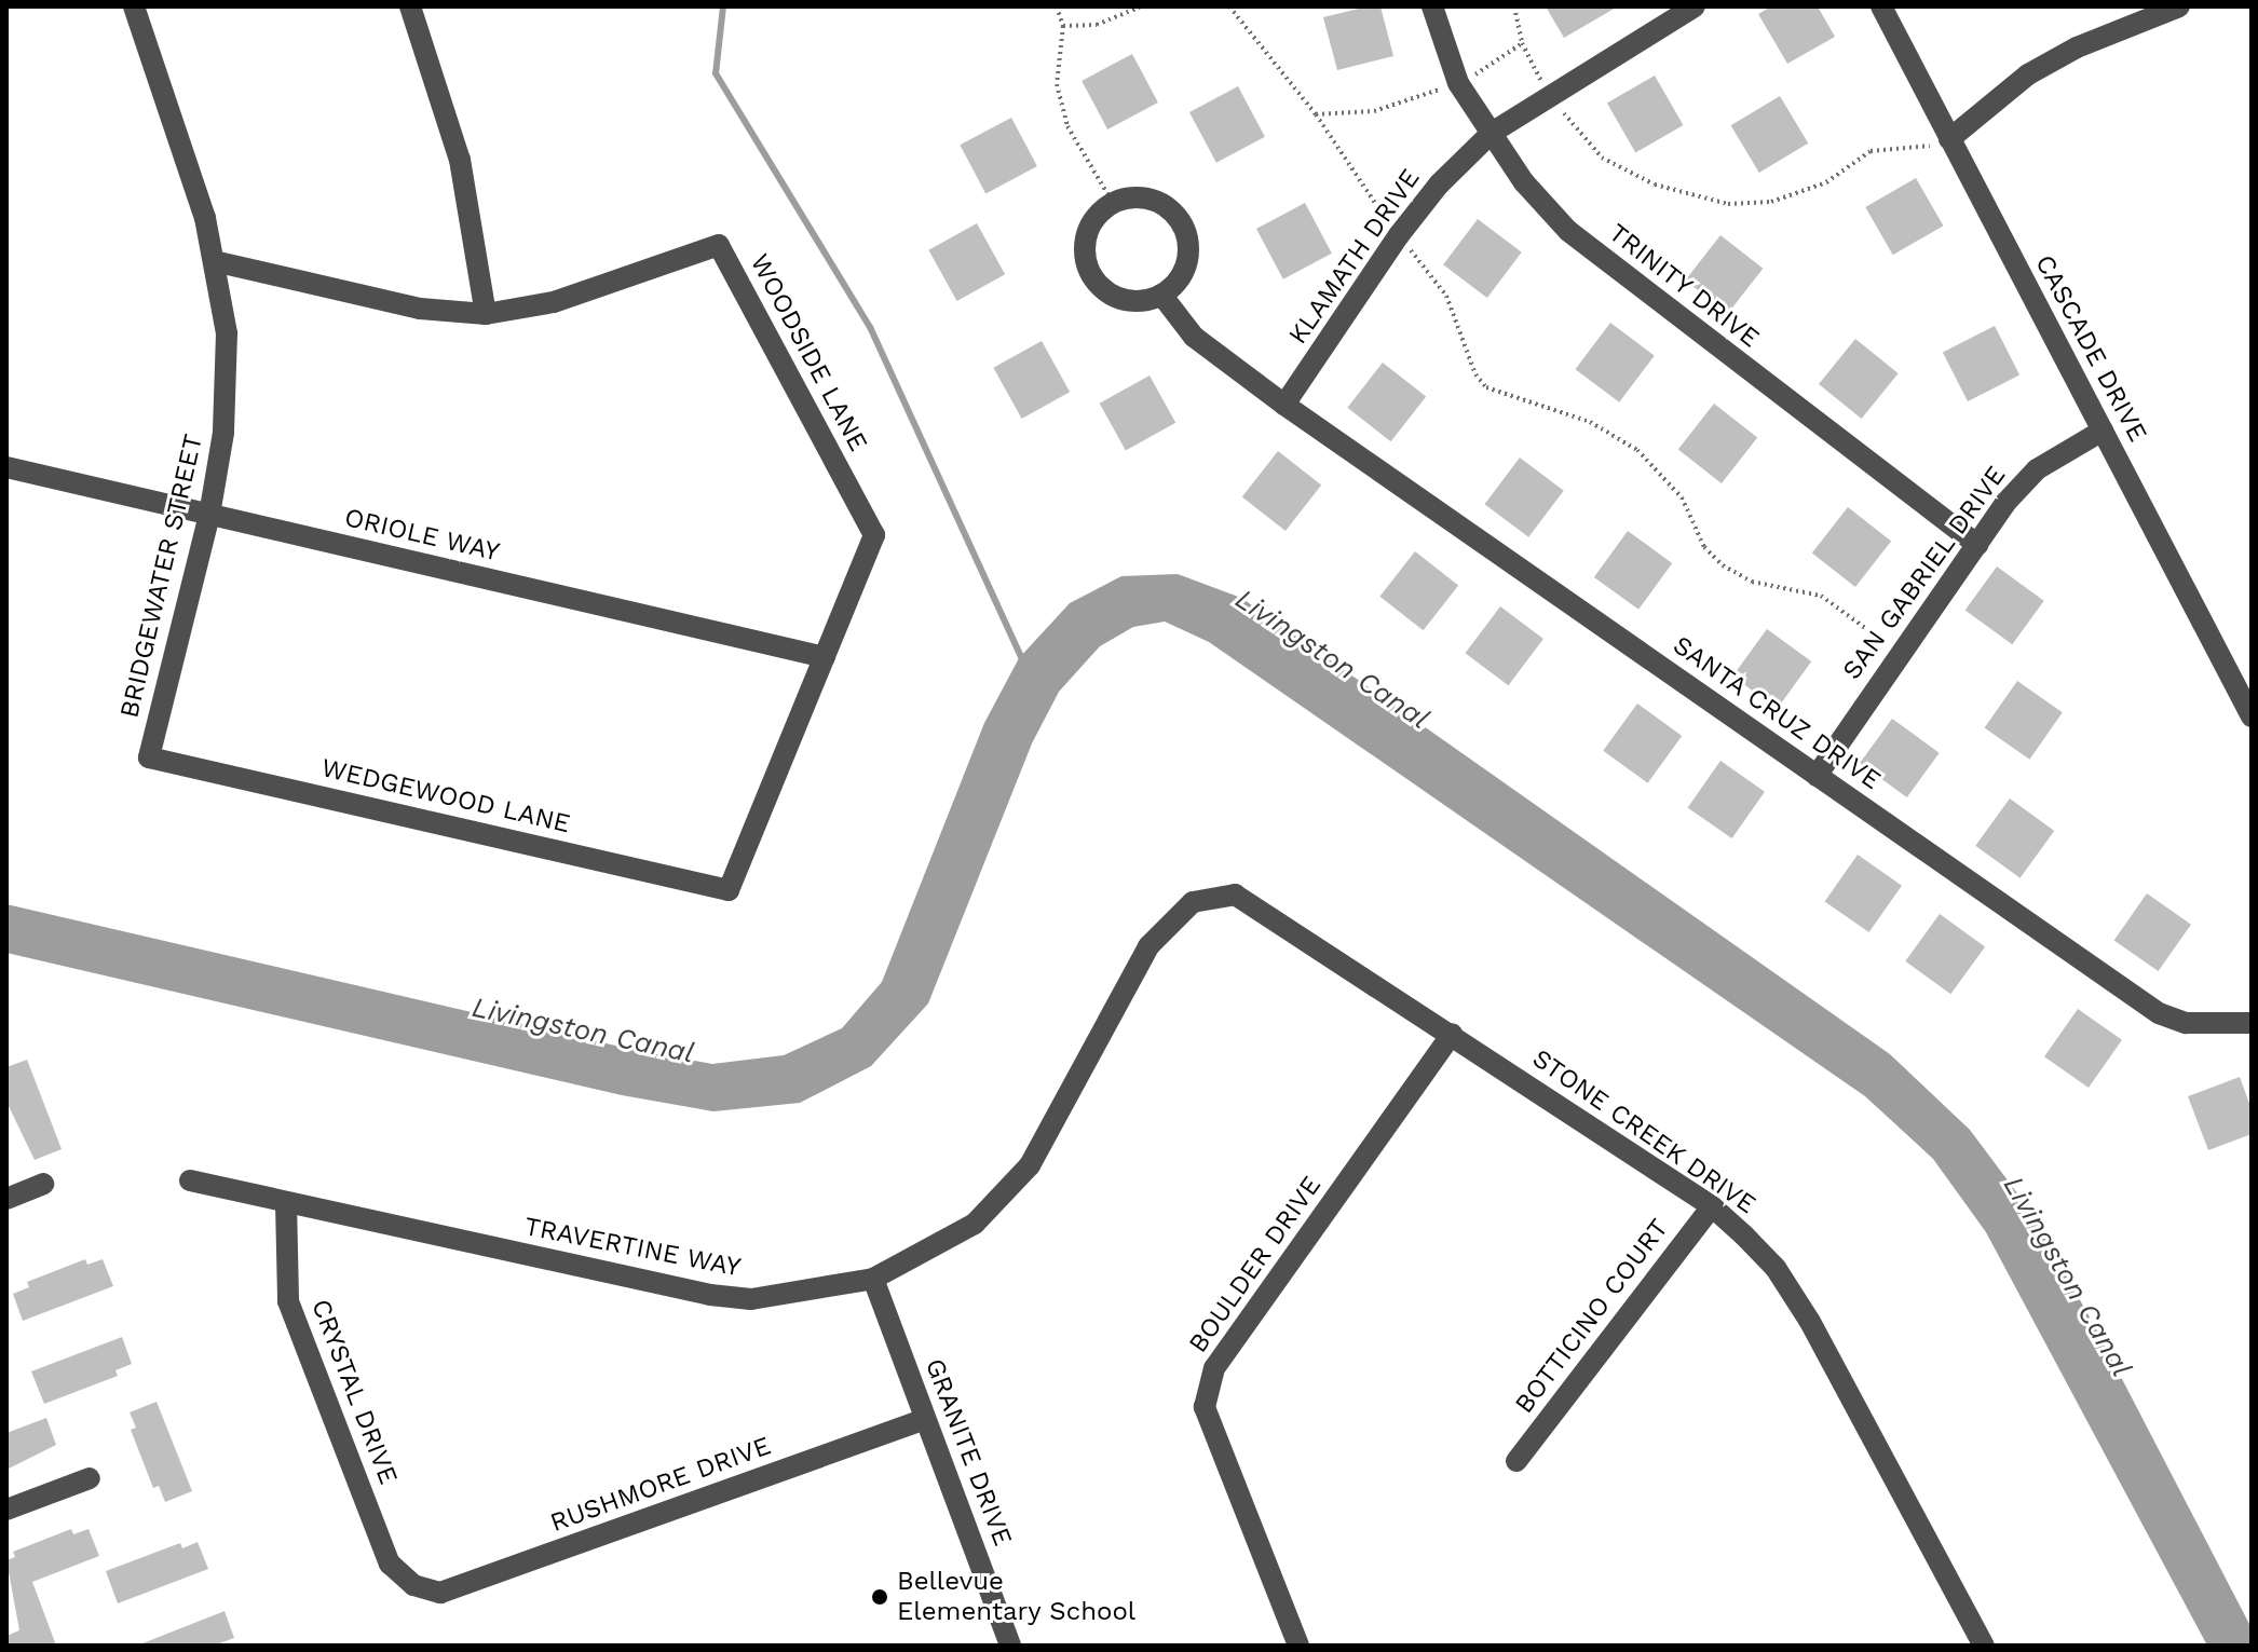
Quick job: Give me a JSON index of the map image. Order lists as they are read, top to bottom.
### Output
{
  "streets": {
    "street": [
      "KLAMATH DRIVE",
      "TRINITY DRIVE",
      "CASCADE DRIVE",
      "WOODSIDE LANE",
      "ORIOLE WAY",
      "SAN GABRIEL DRIVE",
      "BRIDGEWATER STREET",
      "SANTA CRUZ DRIVE",
      "WEDGEWOOD LANE",
      "STONE CREEK DRIVE",
      "TRAVERTINE WAY",
      "BOULDER DRIVE",
      "BOTTICINO COURT",
      "CRYSTAL DRIVE",
      "GRANITE DRIVE",
      "RUSHMORE DRIVE"
    ]
  },
  "crossings": [
    ["KLAMATH DRIVE", "TRINITY DRIVE"],
    ["KLAMATH DRIVE", "SANTA CRUZ DRIVE"],
    ["TRINITY DRIVE", "SAN GABRIEL DRIVE"],
    ["CASCADE DRIVE", "SAN GABRIEL DRIVE"],
    ["WOODSIDE LANE", "ORIOLE WAY"],
    ["WOODSIDE LANE", "BRIDGEWATER STREET"],
    ["WOODSIDE LANE", "WEDGEWOOD LANE"],
    ["ORIOLE WAY", "BRIDGEWATER STREET"],
    ["ORIOLE WAY", "WEDGEWOOD LANE"],
    ["SAN GABRIEL DRIVE", "SANTA CRUZ DRIVE"],
    ["BRIDGEWATER STREET", "WEDGEWOOD LANE"],
    ["STONE CREEK DRIVE", "TRAVERTINE WAY"],
    ["STONE CREEK DRIVE", "BOULDER DRIVE"],
    ["STONE CREEK DRIVE", "BOTTICINO COURT"],
    ["TRAVERTINE WAY", "CRYSTAL DRIVE"],
    ["TRAVERTINE WAY", "GRANITE DRIVE"],
    ["CRYSTAL DRIVE", "RUSHMORE DRIVE"],
    ["GRANITE DRIVE", "RUSHMORE DRIVE"]
  ],
  "water": ["Livingston Canal"],
  "places": ["Bellevue Elementary School"]
}
